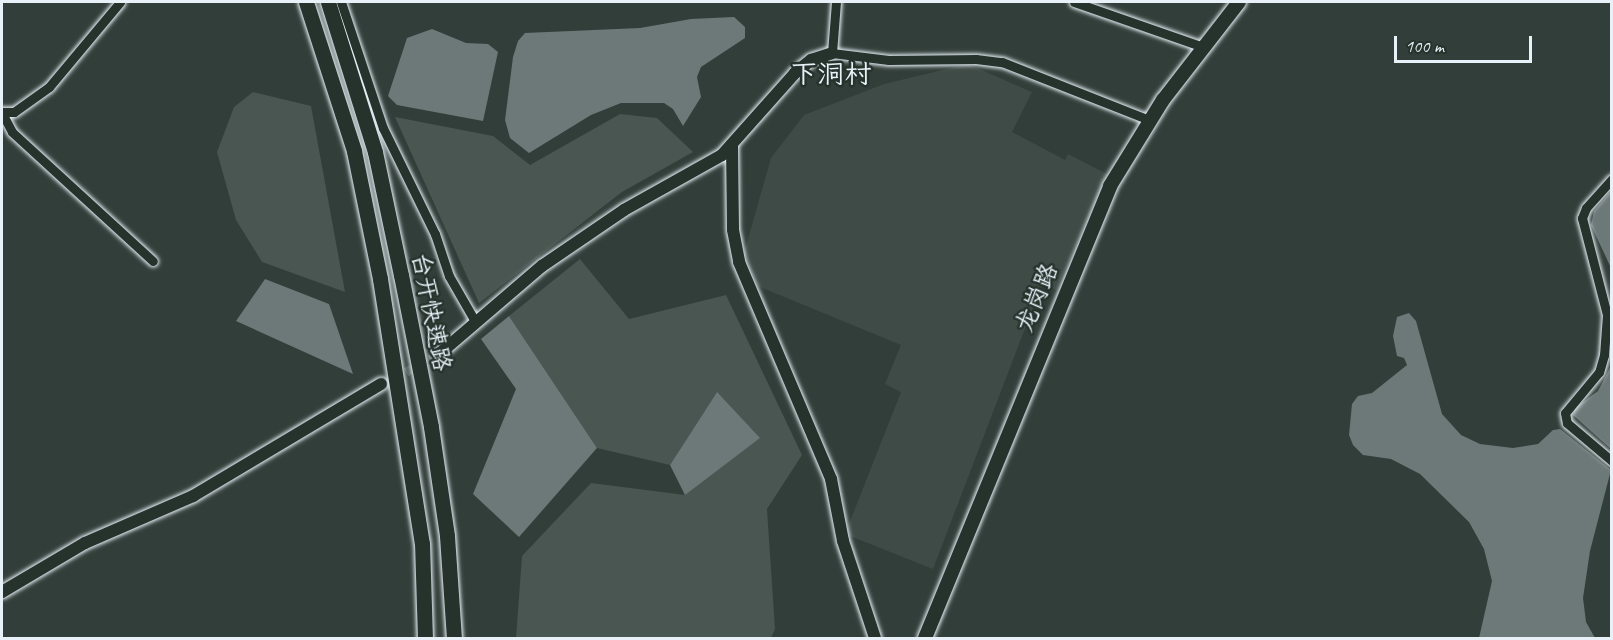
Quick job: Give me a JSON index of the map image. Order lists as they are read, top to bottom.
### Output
{
  "streets": {
    "highway": ["台开快速路"],
    "main road": ["龙岗路"]
  },
  "districts": ["下洞村"],
  "scale_bar": "100 m"
}
